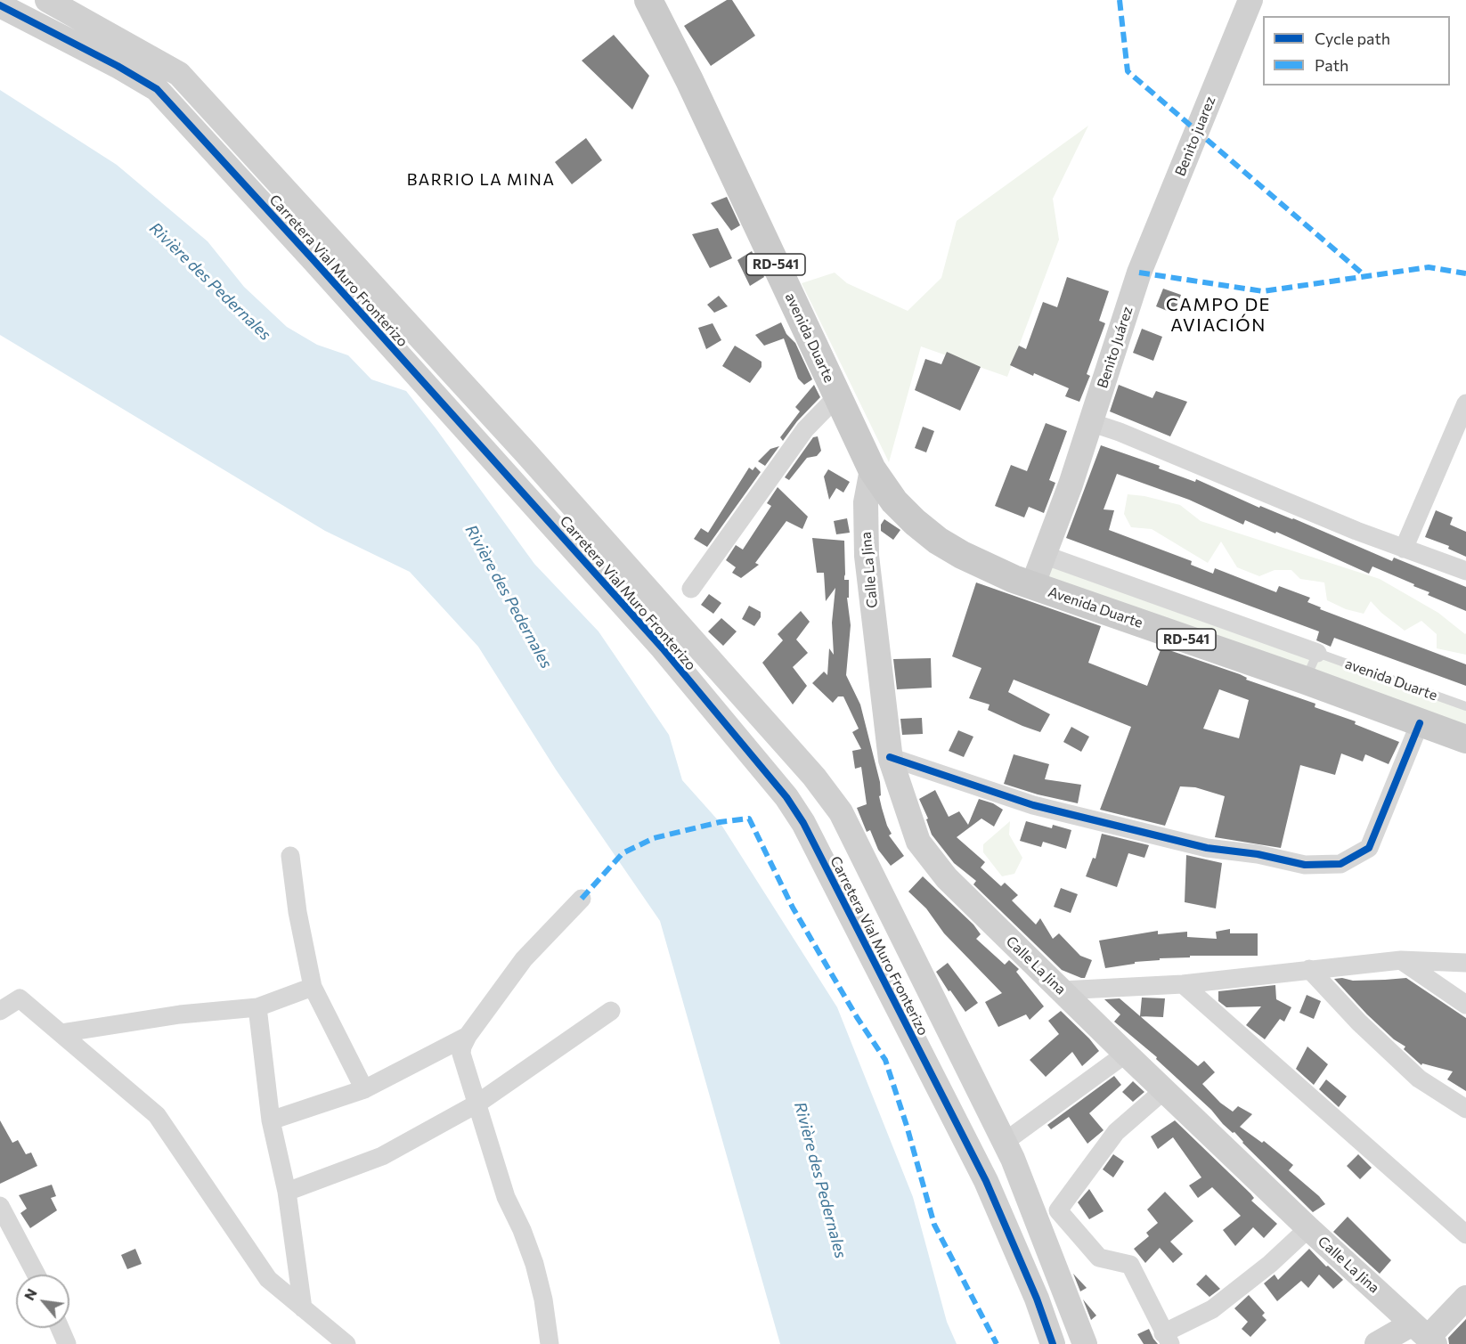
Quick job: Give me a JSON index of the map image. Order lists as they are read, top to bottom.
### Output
{
  "streets": {
    "main road": ["RD-541", "avenida Duarte", "Avenida Duarte"],
    "street": [
      "Benito juarez",
      "Carretera Vial Muro Fronterizo",
      "Benito Juárez",
      "Calle La Jina"
    ]
  },
  "crossings": [
    ["Benito juarez", "Benito Juárez"],
    ["avenida Duarte", "Calle La Jina"],
    ["avenida Duarte", "Avenida Duarte"],
    ["Benito Juárez", "Avenida Duarte"]
  ],
  "districts": ["BARRIO LA MINA", "CAMPO DE AVIACIÓN"],
  "water": ["Rivière des Pedernales"],
  "legend": ["Cycle path", "Path"],
  "north": "top left"
}
